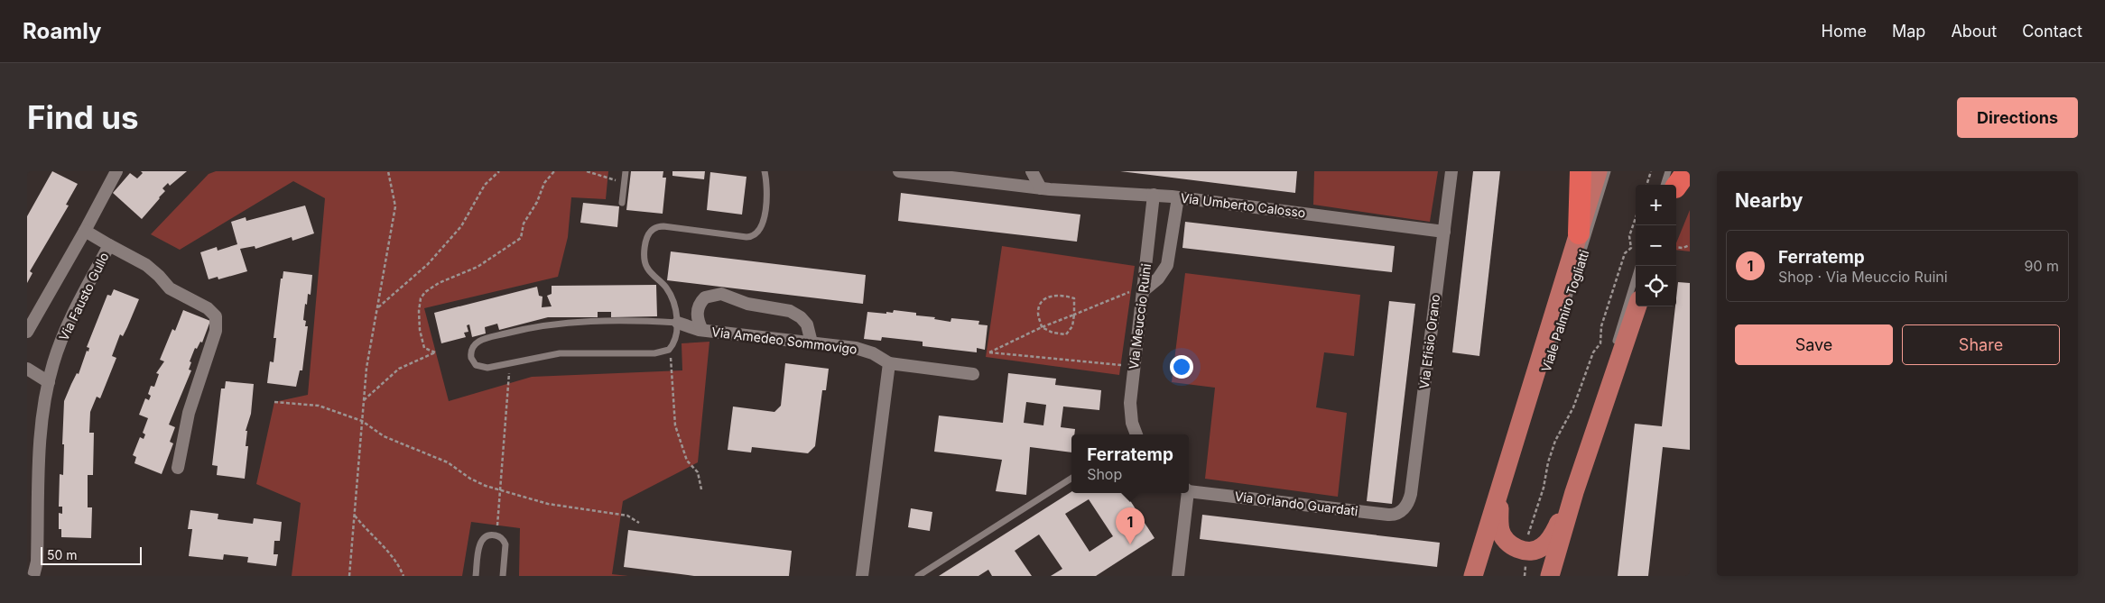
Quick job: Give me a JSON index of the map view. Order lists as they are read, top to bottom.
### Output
{
  "streets": {
    "main road": ["Viale Palmiro Togliatti"],
    "street": [
      "Via Umberto Calosso",
      "Via Fausto Gullo",
      "Via Meuccio Ruini",
      "Via Amedeo Sommovigo",
      "Via Efisio Orano",
      "Via Orlando Guardati"
    ]
  },
  "crossings": [
    ["Via Umberto Calosso", "Via Meuccio Ruini"],
    ["Via Umberto Calosso", "Via Efisio Orano"],
    ["Via Efisio Orano", "Via Orlando Guardati"]
  ],
  "scale_bar": "50 m",
  "page": {
    "header": "Roamly",
    "nav": [
      "Home",
      "Map",
      "About",
      "Contact"
    ],
    "buttons": [
      "Directions",
      ["Save", "Share"]
    ],
    "title": "Find us",
    "heading": "Nearby",
    "map_buttons": ["+", "−"],
    "list": [
      {
        "mark": "1",
        "name": "Ferratemp",
        "note": "Shop · Via Meuccio Ruini",
        "value": "90 m"
      }
    ],
    "popup": ["Ferratemp", "Shop"],
    "pins": "1",
    "scale": "50 m"
  }
}
